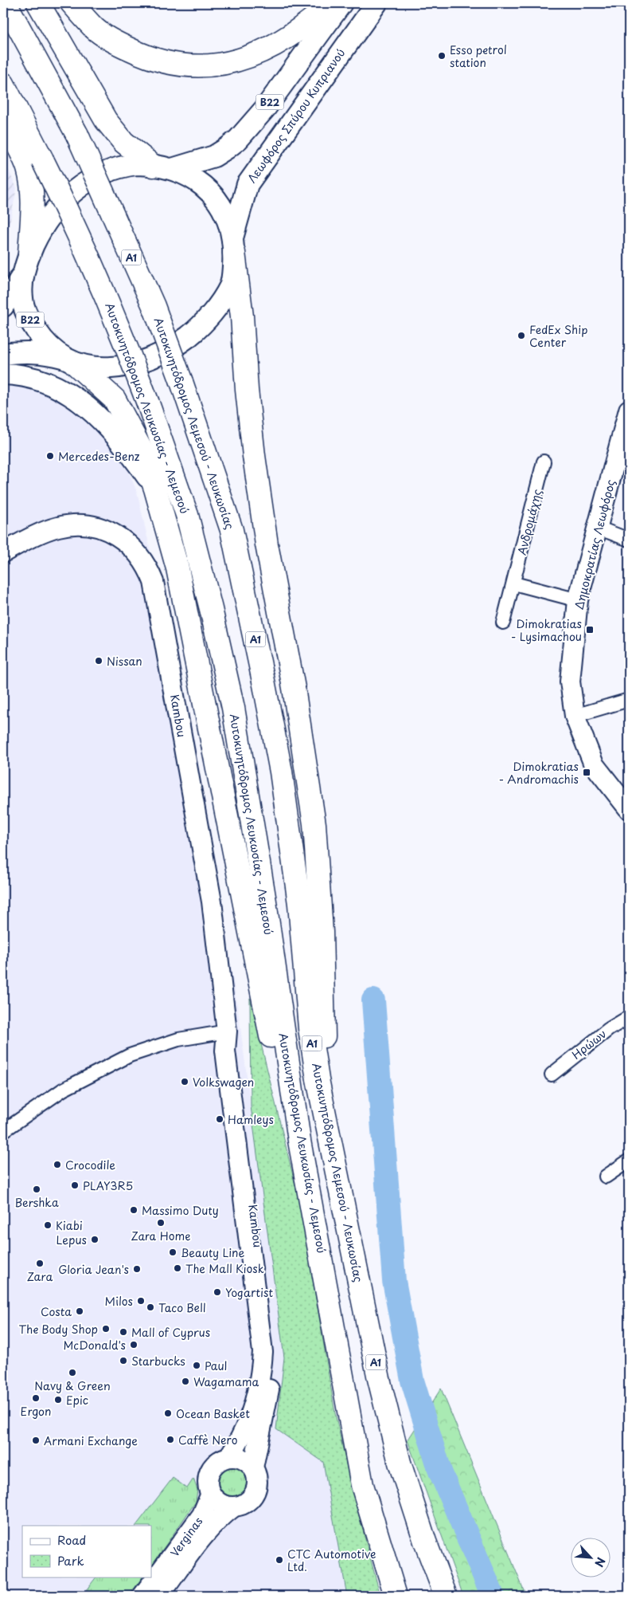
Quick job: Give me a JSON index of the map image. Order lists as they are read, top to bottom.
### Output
{
  "streets": {
    "highway": ["A1", "Αυτοκινητόδρομος Λευκωσίας - Λεμεσού", "Αυτοκινητόδρομος Λεμεσού - Λευκωσίας"],
    "main road": ["B22", "Λεωφόρος Σπύρου Κυπριανού"],
    "street": [
      "Ανδρομάχης",
      "Δημοκρατίας Λεωφόρος",
      "Kambou",
      "Ηρώων",
      "Verginas"
    ]
  },
  "crossings": [
    ["B22", "Λεωφόρος Σπύρου Κυπριανού"],
    ["Kambou", "Verginas"]
  ],
  "places": {
    "other": [
      "Esso petrol station",
      "FedEx Ship Center",
      "Mercedes-Benz",
      "Nissan",
      "Volkswagen",
      "Hamleys",
      "Crocodile",
      "PLAY3R5",
      "Bershka",
      "Massimo Duty",
      "Zara Home",
      "Kiabi",
      "Lepus",
      "Beauty Line",
      "Zara",
      "The Mall Kiosk",
      "Gloria Jean's",
      "Yogartist",
      "Milos",
      "Taco Bell",
      "Costa",
      "The Body Shop",
      "Mall of Cyprus",
      "McDonald's",
      "Starbucks",
      "Paul",
      "Navy & Green",
      "Wagamama",
      "Ergon",
      "Epic",
      "Ocean Basket",
      "Caffè Nero",
      "Armani Exchange",
      "CTC Automotive Ltd."
    ],
    "transit": ["Dimokratias - Lysimachou", "Dimokratias - Andromachis"]
  },
  "legend": ["Road", "Park"],
  "north": "bottom right"
}
